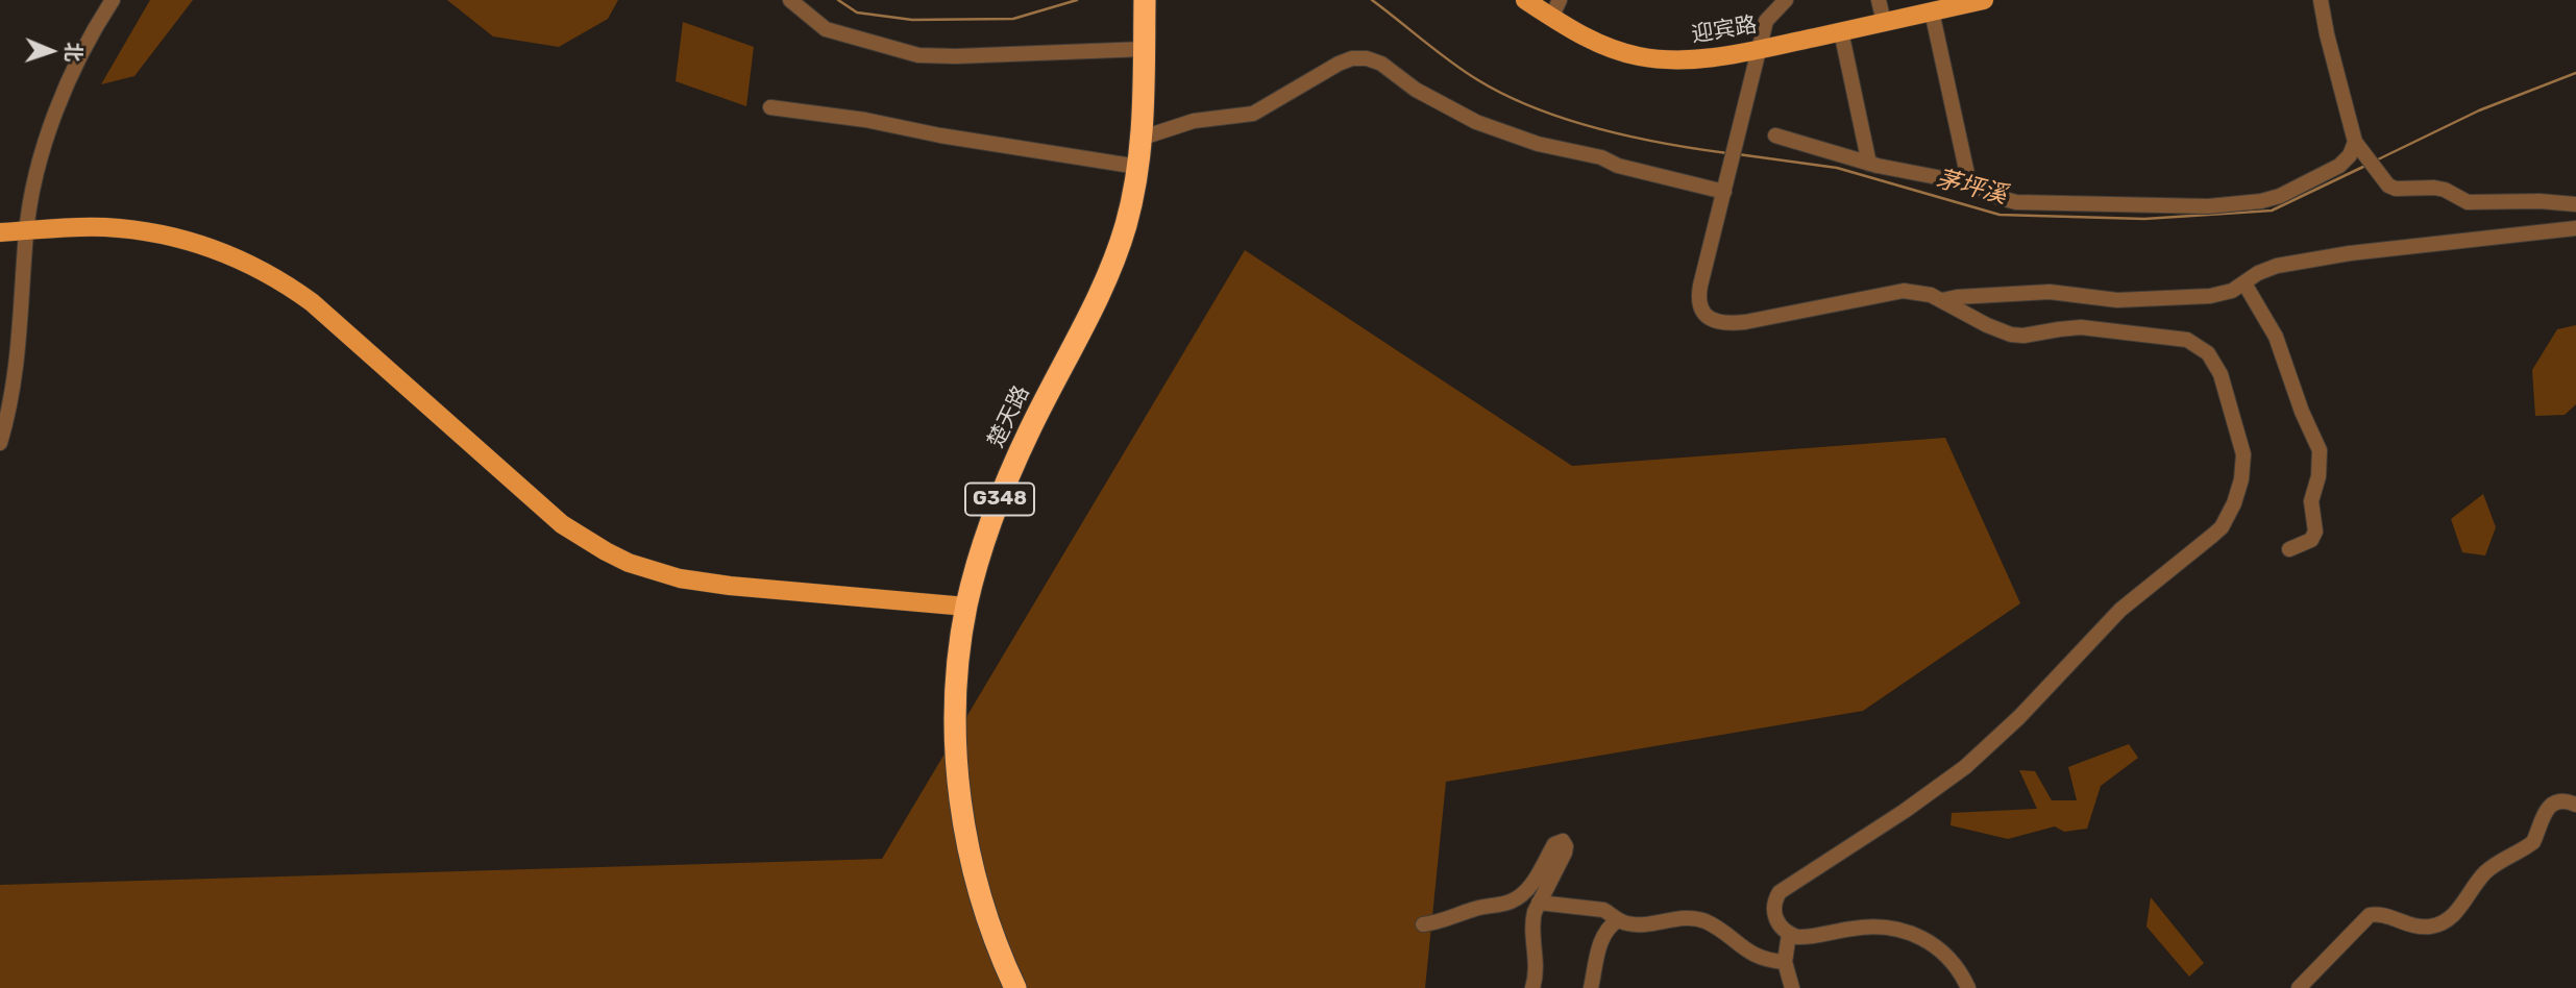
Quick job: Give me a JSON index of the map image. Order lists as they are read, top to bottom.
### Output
{
  "streets": {
    "highway": ["楚天路", "G348"],
    "main road": ["迎宾路"]
  },
  "water": ["茅坪溪"],
  "north": "right"
}
